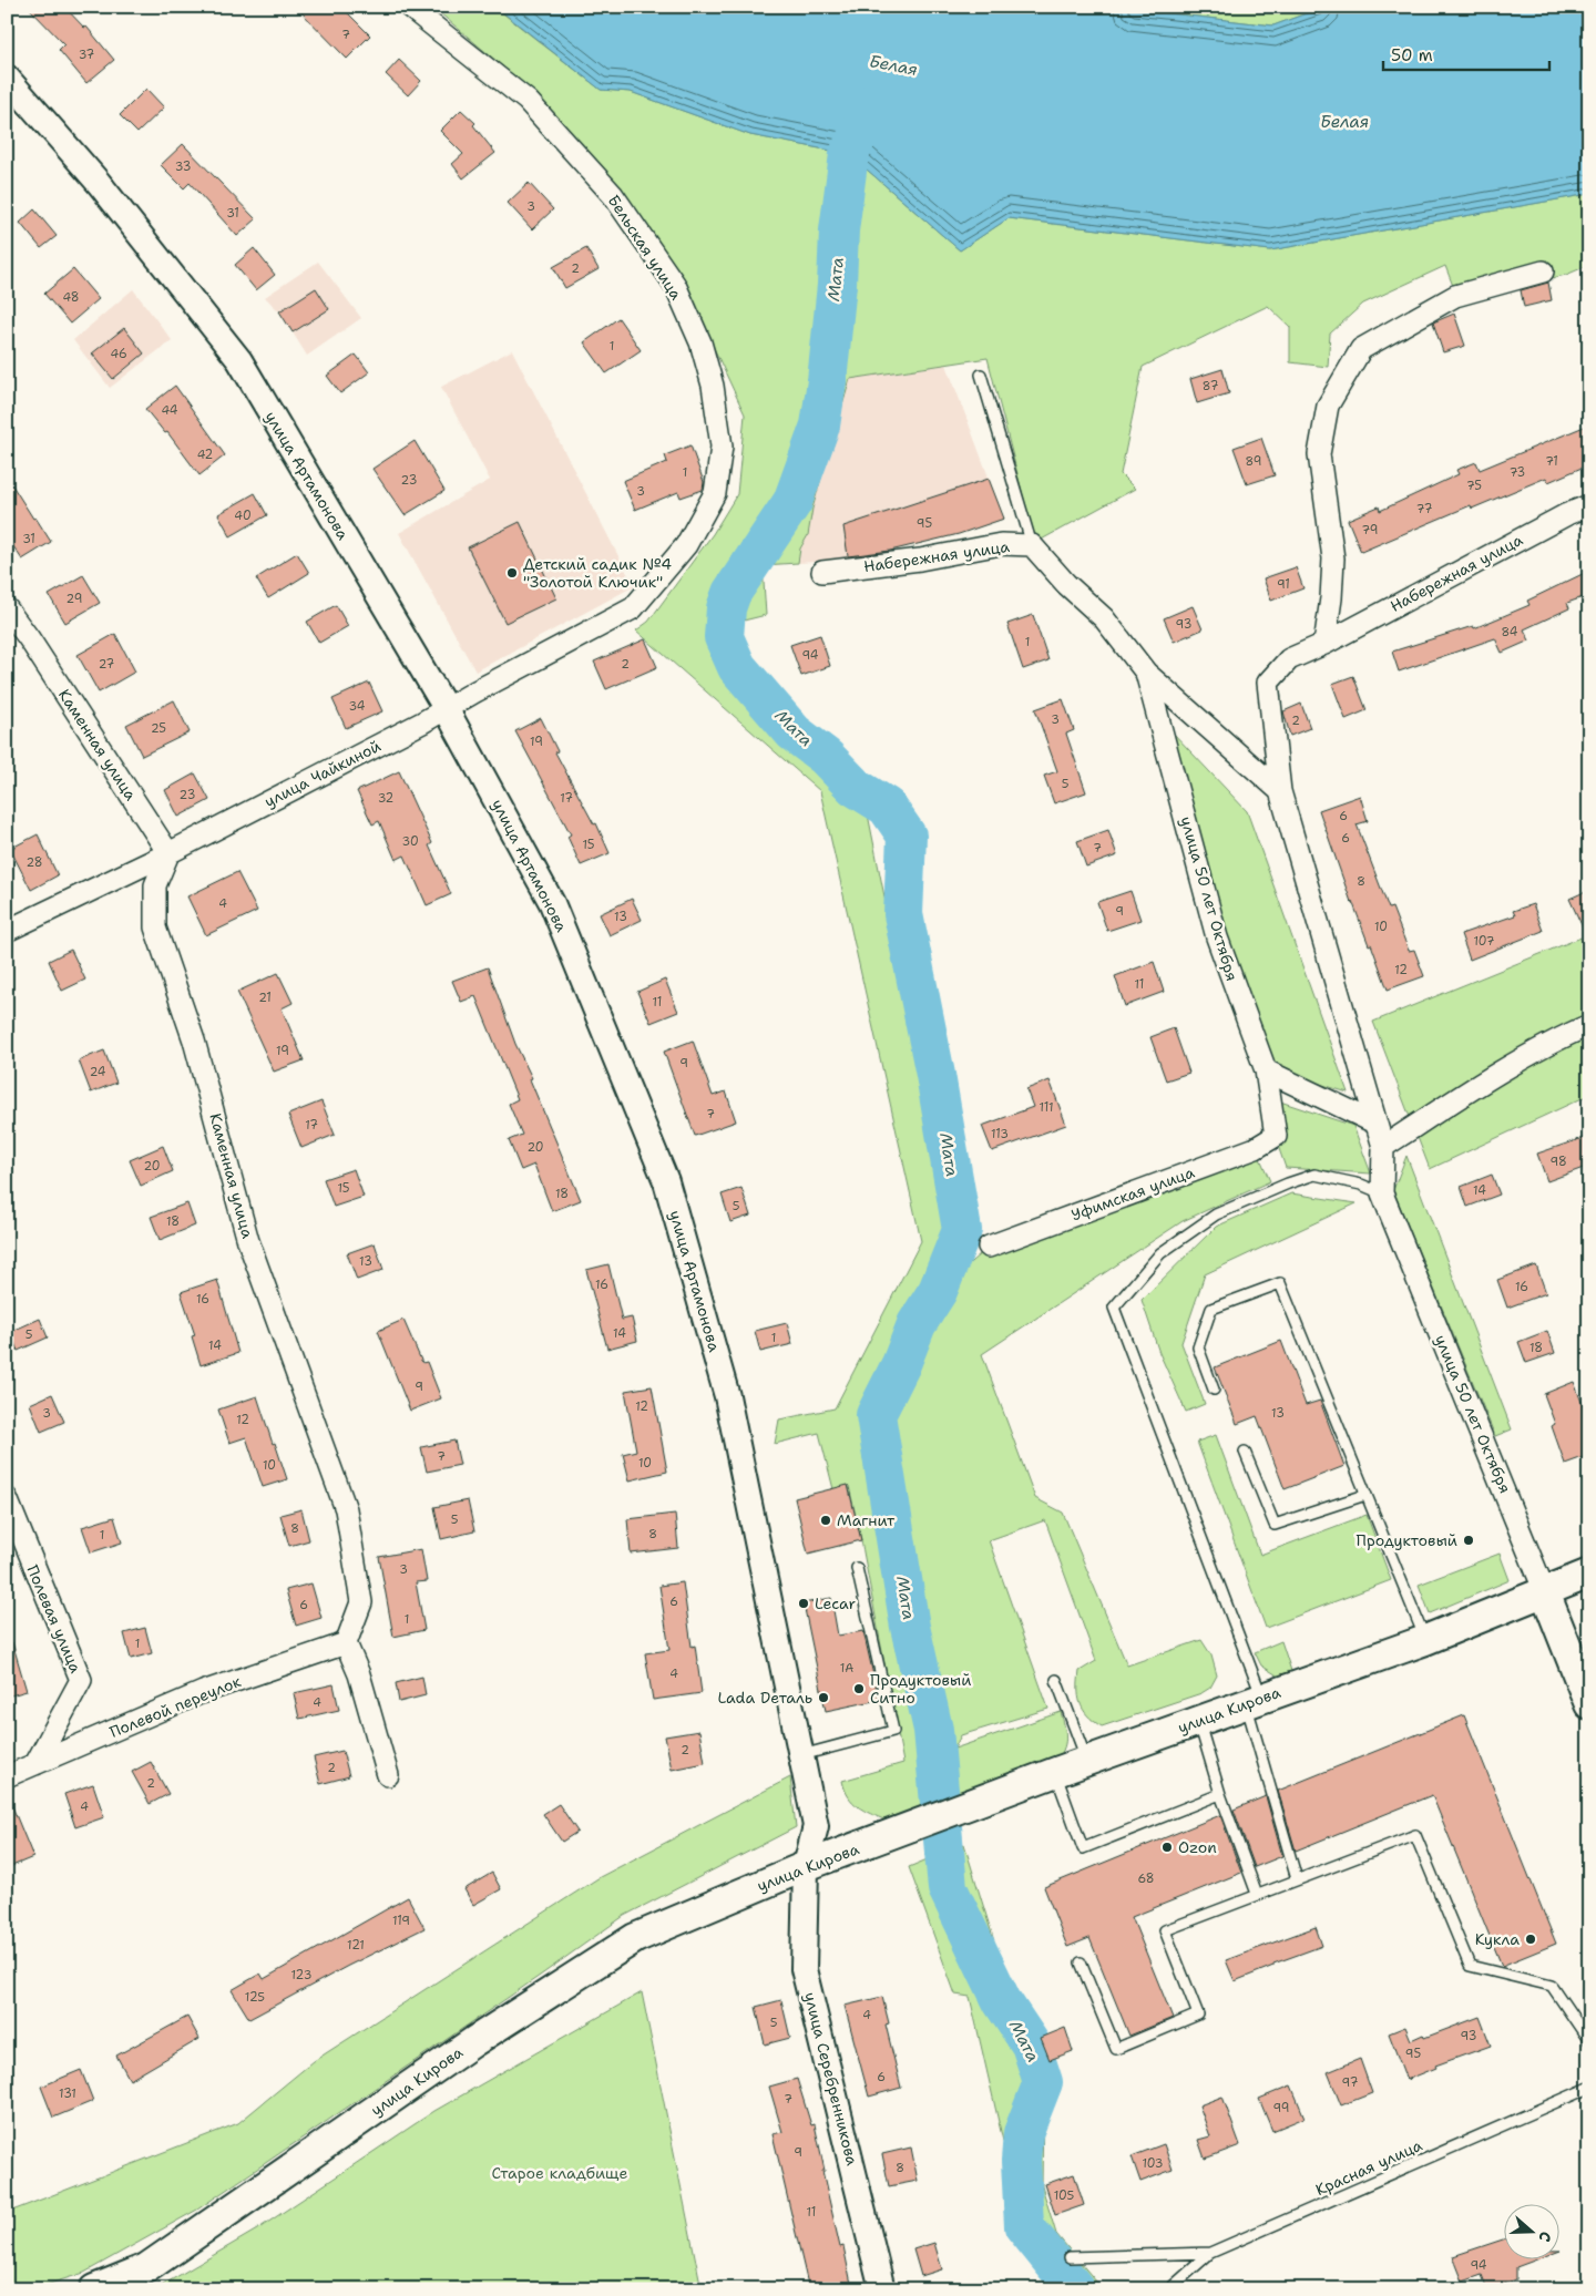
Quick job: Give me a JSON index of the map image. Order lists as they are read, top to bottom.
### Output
{
  "streets": {
    "main road": ["улица 50 лет Октября", "улица Кирова"],
    "street": [
      "Бельская улица",
      "улица Артамонова",
      "Набережная улица",
      "Каменная улица",
      "улица Чайкиной",
      "Уфимская улица",
      "Полевая улица",
      "Полевой переулок",
      "улица Серебренникова"
    ],
    "lane": ["Красная улица"]
  },
  "crossings": [
    ["Бельская улица", "улица Чайкиной"],
    ["улица Артамонова", "улица Чайкиной"],
    ["улица Артамонова", "улица Кирова"],
    ["улица Артамонова", "улица Серебренникова"],
    ["Набережная улица", "улица 50 лет Октября"],
    ["Каменная улица", "улица Чайкиной"],
    ["Каменная улица", "Полевой переулок"],
    ["улица 50 лет Октября", "Уфимская улица"],
    ["улица 50 лет Октября", "улица Кирова"],
    ["Полевая улица", "Полевой переулок"],
    ["улица Кирова", "улица Серебренникова"]
  ],
  "water": ["Белая", "Мата"],
  "parks": ["Старое кладбище"],
  "places": [
    "Детский садик №4 \"Золотой Ключик\"",
    "Магнит",
    "Продуктовый",
    "Lecar",
    "Продуктовый Ситно",
    "Lada Dеталь",
    "Ozon",
    "Кукла"
  ],
  "house_numbers": [
    "7",
    "37",
    "33",
    "3",
    "31",
    "2",
    "48",
    "1",
    "46",
    "87",
    "44",
    "42",
    "89",
    "71",
    "1",
    "73",
    "23",
    "75",
    "3",
    "77",
    "40",
    "95",
    "79",
    "31",
    "91",
    "29",
    "93",
    "84",
    "1",
    "94",
    "27",
    "2",
    "34",
    "3",
    "2",
    "25",
    "19",
    "5",
    "23",
    "32",
    "17",
    "6",
    "6",
    "30",
    "15",
    "7",
    "28",
    "8",
    "4",
    "9",
    "13",
    "10",
    "107",
    "12",
    "11",
    "21",
    "11",
    "19",
    "9",
    "24",
    "111",
    "7",
    "17",
    "113",
    "20",
    "98",
    "20",
    "15",
    "14",
    "18",
    "5",
    "18",
    "13",
    "16",
    "16",
    "16",
    "14",
    "5",
    "1",
    "14",
    "18",
    "9",
    "12",
    "3",
    "13",
    "12",
    "7",
    "10",
    "10",
    "5",
    "8",
    "8",
    "1",
    "3",
    "6",
    "6",
    "1",
    "1",
    "1А",
    "4",
    "4",
    "2",
    "2",
    "2",
    "4",
    "68",
    "119",
    "121",
    "123",
    "125",
    "4",
    "5",
    "93",
    "95",
    "6",
    "97",
    "131",
    "7",
    "99",
    "9",
    "103",
    "8",
    "105",
    "11",
    "94"
  ],
  "scale_bar": "50 m",
  "north": "right"
}
